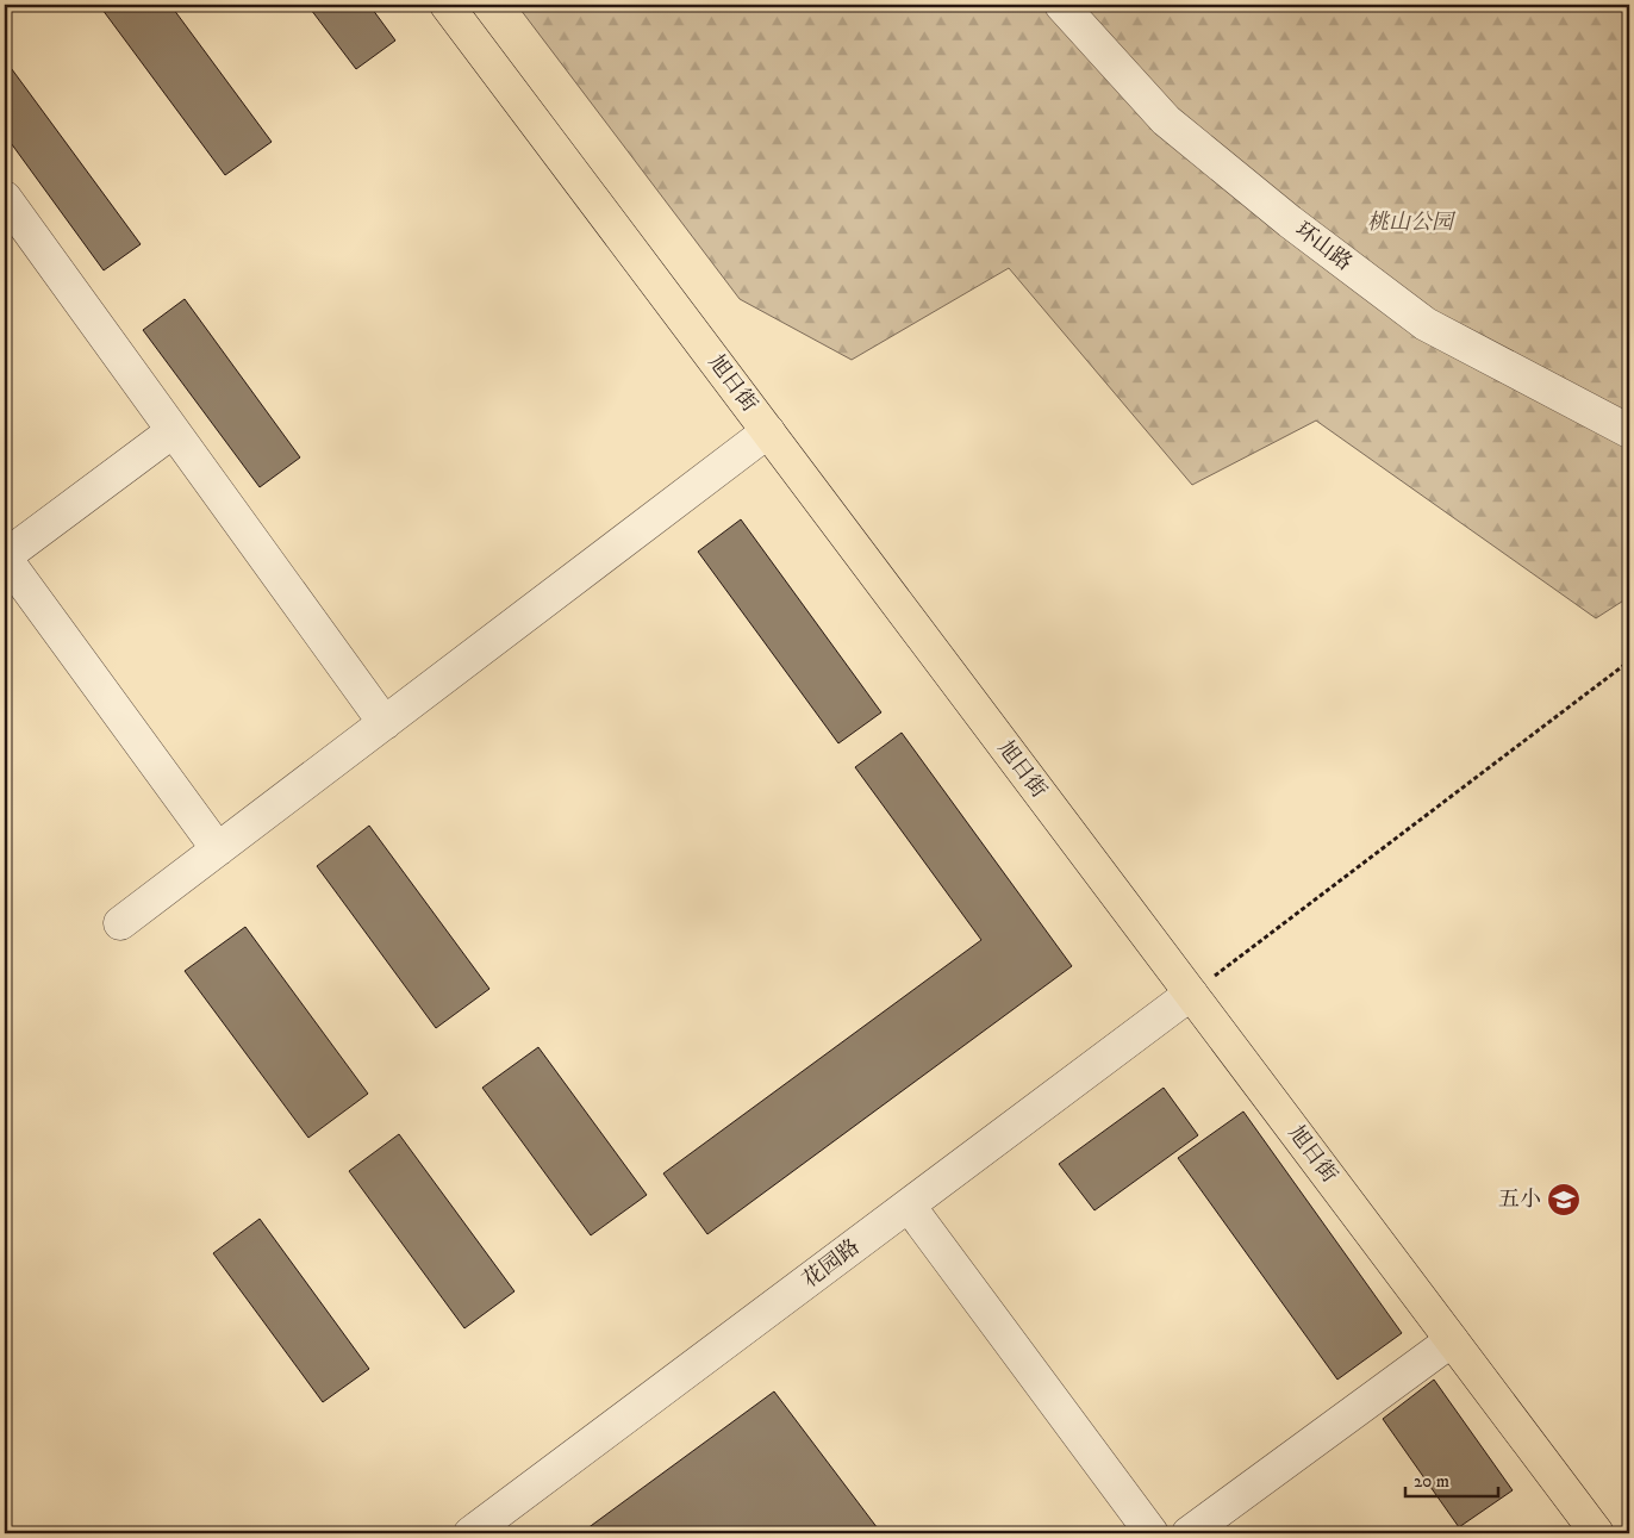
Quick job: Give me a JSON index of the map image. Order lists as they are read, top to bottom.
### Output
{
  "streets": {
    "main road": ["旭日街"],
    "street": ["环山路", "花园路"]
  },
  "crossings": [
    ["旭日街", "花园路"]
  ],
  "parks": ["桃山公园"],
  "places": {
    "school or university": ["五小"]
  },
  "scale_bar": "20 m"
}
